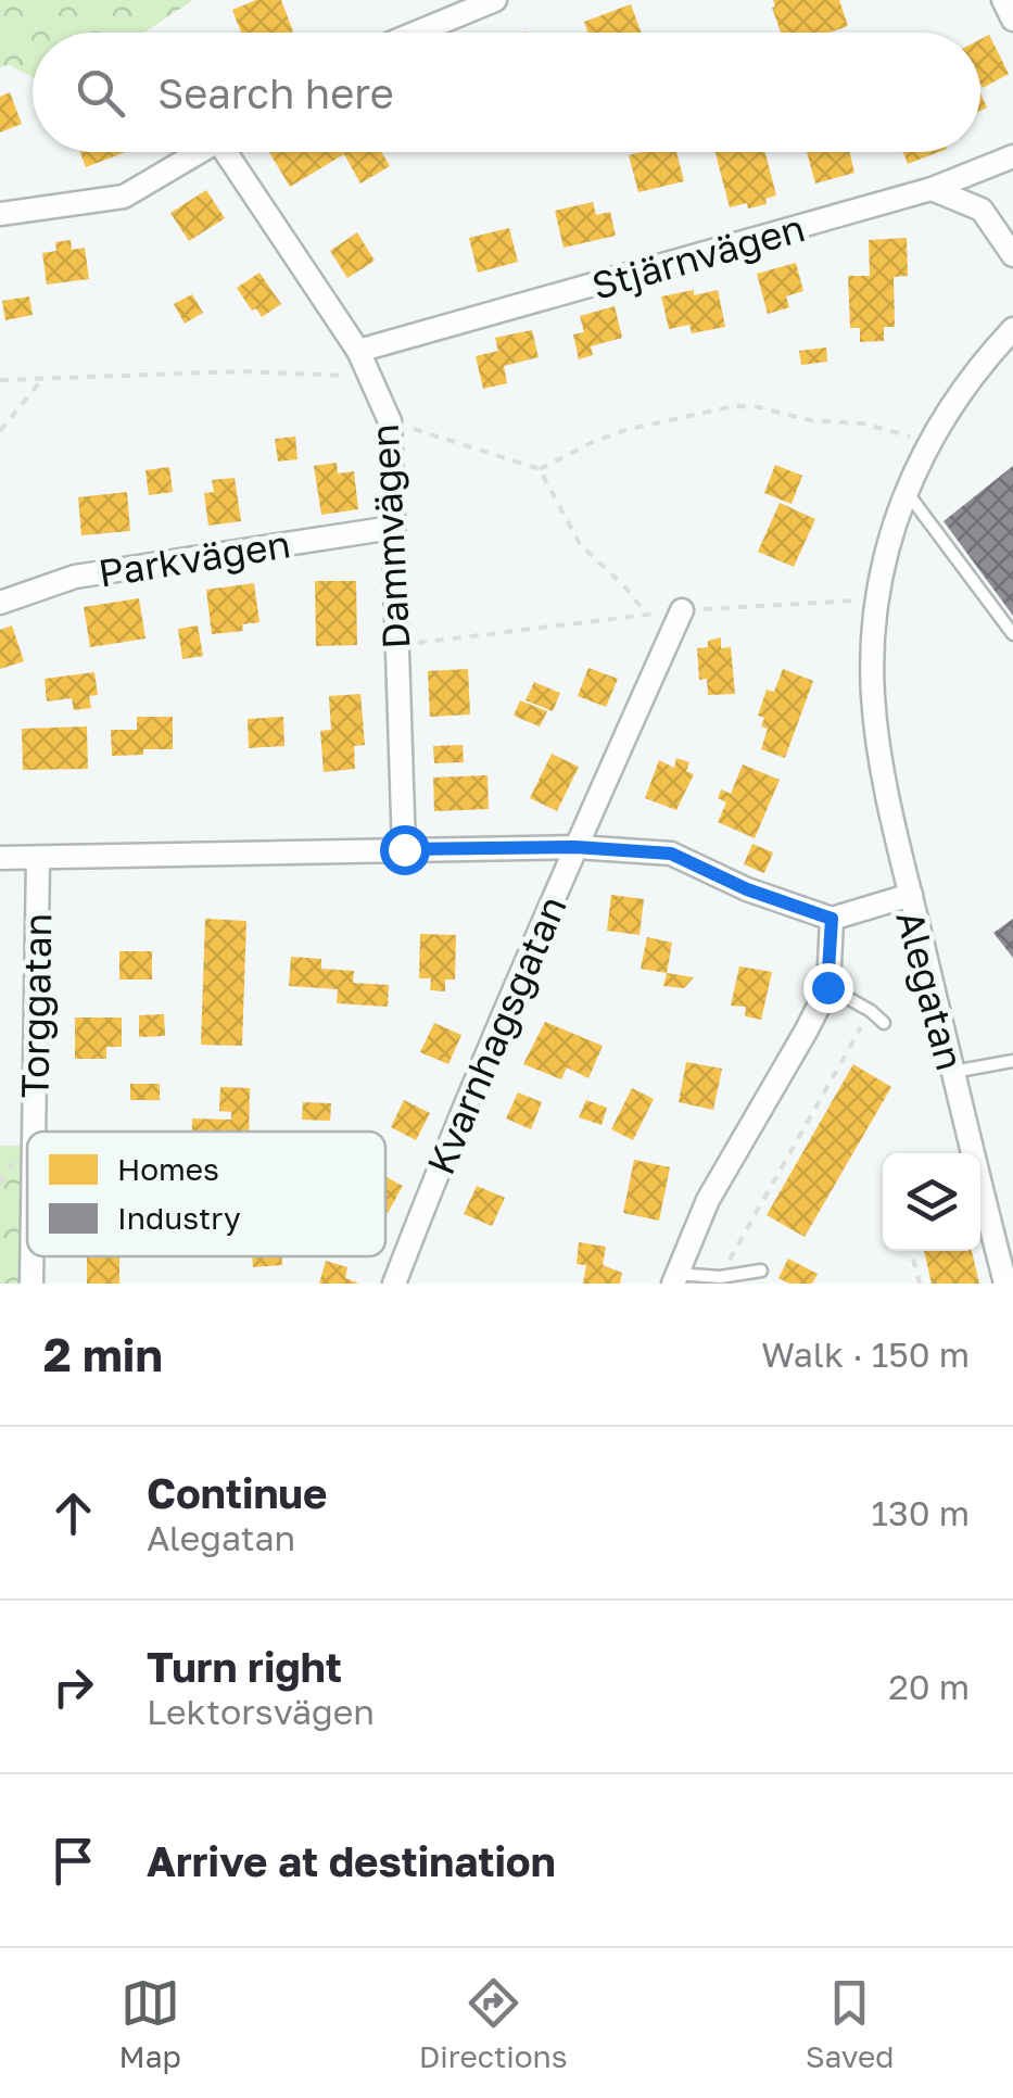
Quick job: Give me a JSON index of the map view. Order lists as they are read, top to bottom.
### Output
{
  "streets": {
    "street": [
      "Stjärnvägen",
      "Dammvägen",
      "Parkvägen",
      "Alegatan",
      "Torggatan",
      "Kvarnhagsgatan"
    ]
  },
  "crossings": [
    ["Stjärnvägen", "Dammvägen"],
    ["Dammvägen", "Parkvägen"],
    ["Dammvägen", "Alegatan"],
    ["Alegatan", "Torggatan"],
    ["Alegatan", "Kvarnhagsgatan"]
  ],
  "legend": ["Homes", "Industry"],
  "page": {
    "search": "Search here",
    "heading": ["2 min", "Walk · 150 m"],
    "list": [
      ["Continue", "Alegatan", "130 m"],
      ["Turn right", "Lektorsvägen", "20 m"],
      "Arrive at destination"
    ],
    "nav": ["Map", "Directions", "Saved"]
  }
}
